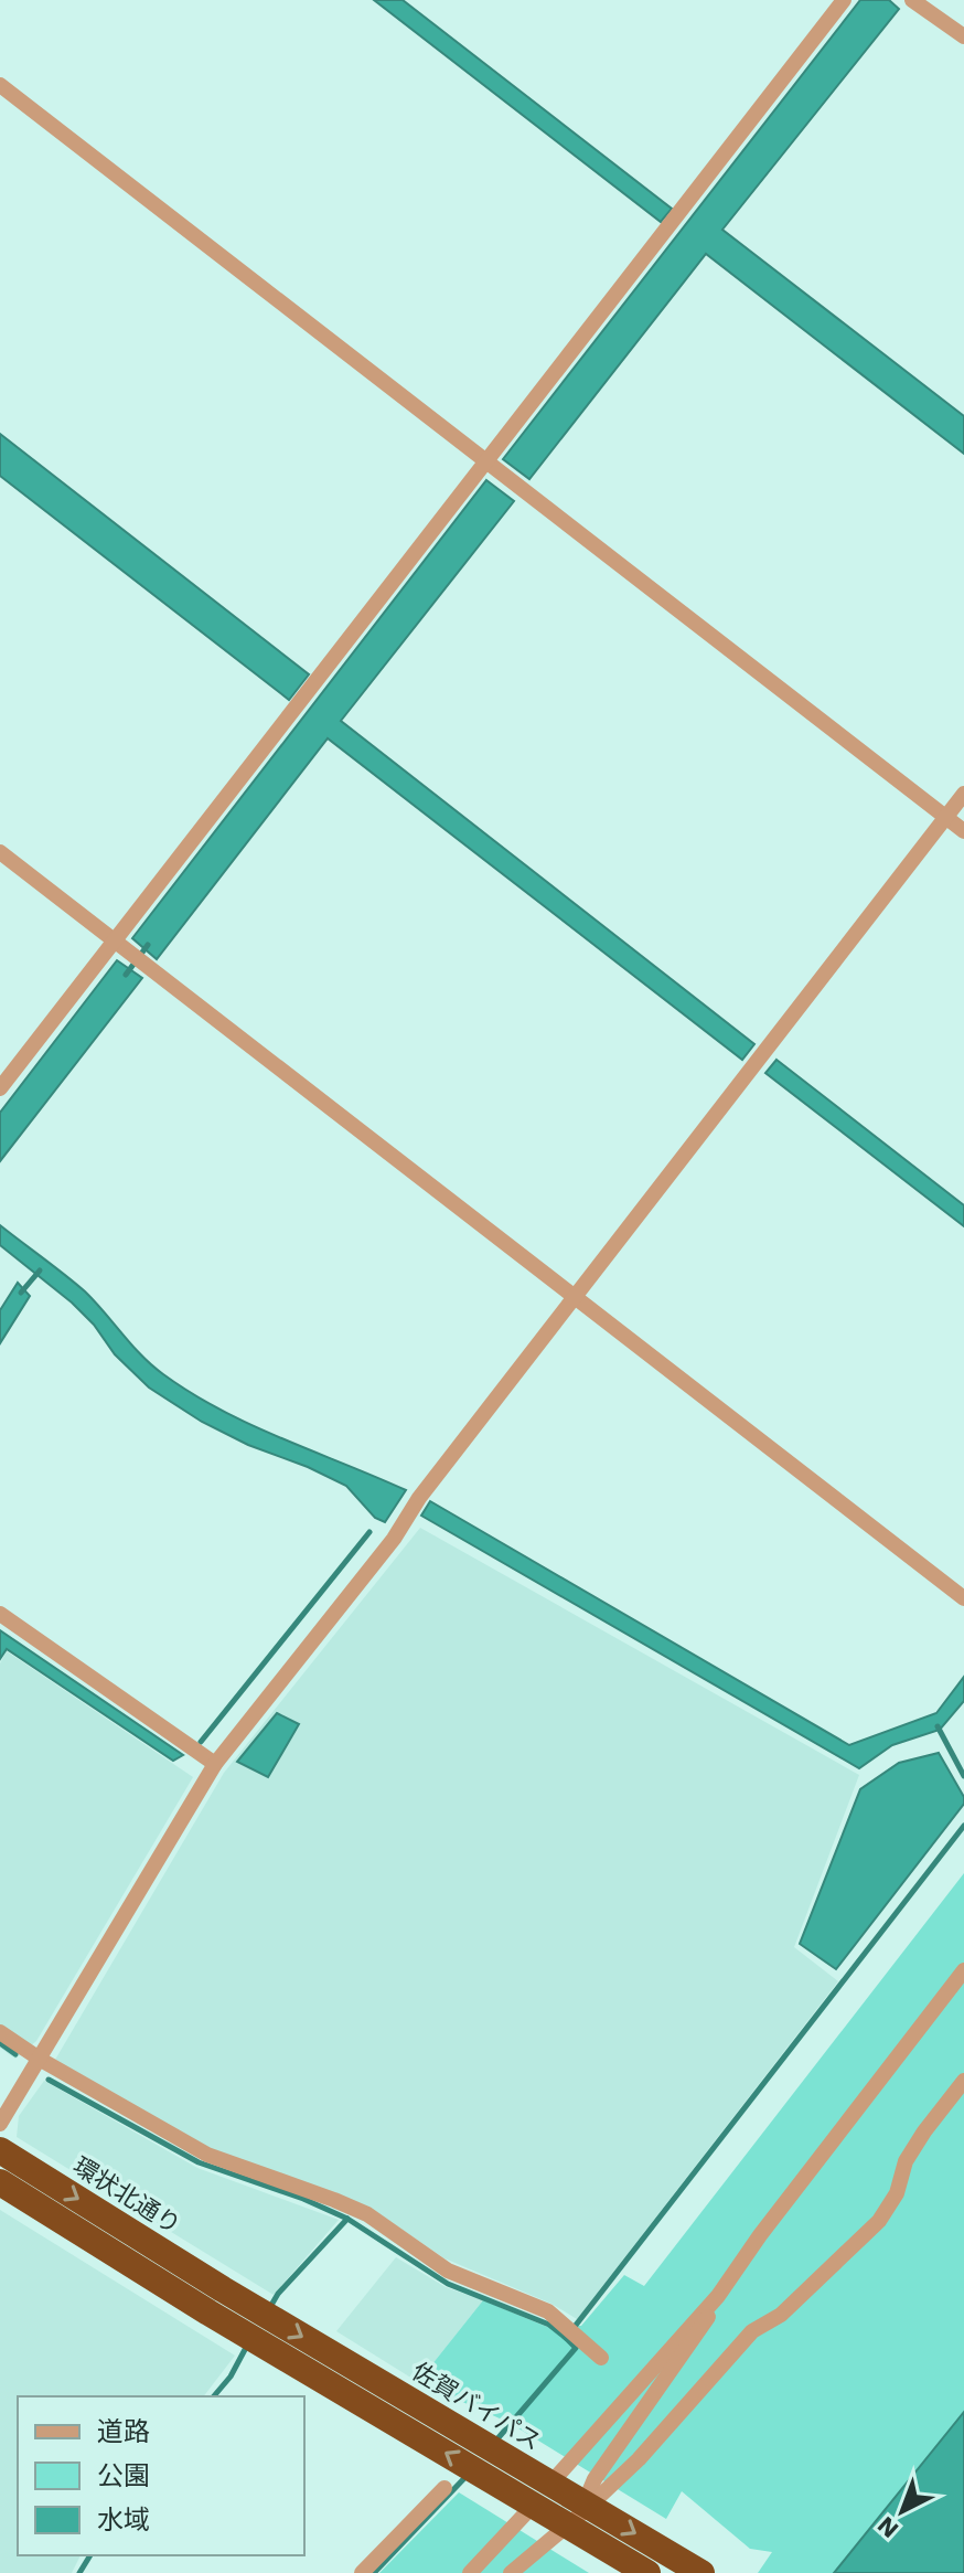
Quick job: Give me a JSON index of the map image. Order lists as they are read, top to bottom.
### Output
{
  "streets": {
    "highway": ["環状北通り", "佐賀バイパス"]
  },
  "crossings": [
    ["環状北通り", "佐賀バイパス"]
  ],
  "one_way": ["環状北通り"],
  "legend": ["道路", "公園", "水域"],
  "north": "bottom left"
}
